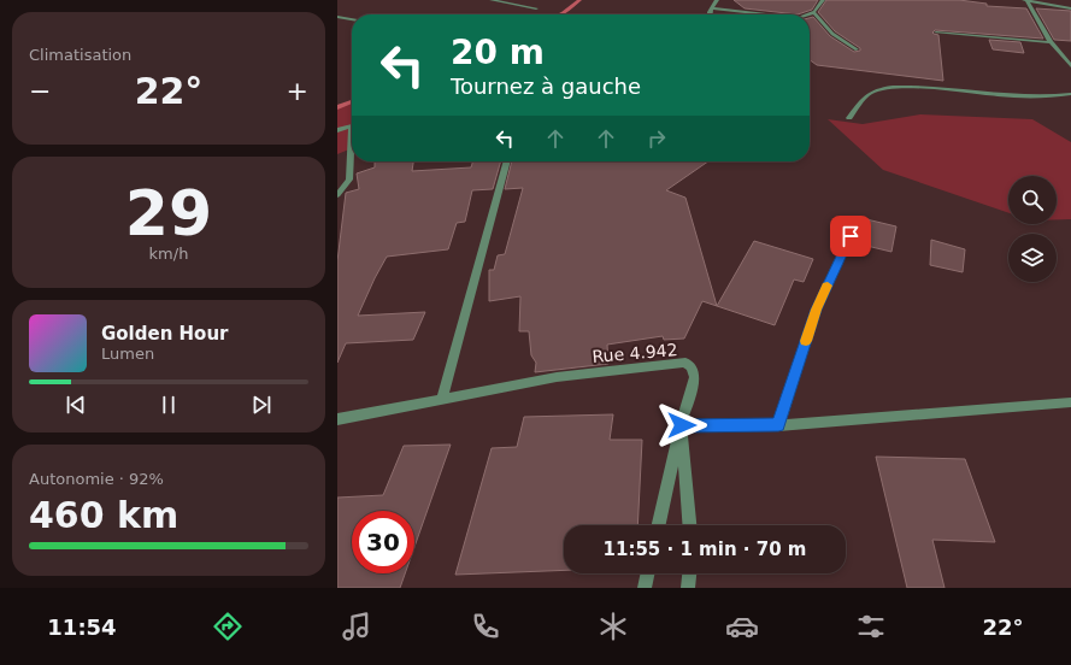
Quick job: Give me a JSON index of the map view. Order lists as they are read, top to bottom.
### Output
{
  "streets": {
    "street": ["Rue 4.942"]
  },
  "page": {
    "tile": [
      "Climatisation",
      ["29", "km/h"],
      ["Autonomie · 92%", "460 km"]
    ],
    "turn": ["20 m", "Tournez à gauche"],
    "heat": ["−", "22°", "+"],
    "song": ["Golden Hour", "Lumen"],
    "limit": "30",
    "trip": "11:55 · 1 min · 70 m",
    "tabs": ["11:54", "22°"]
  }
}
